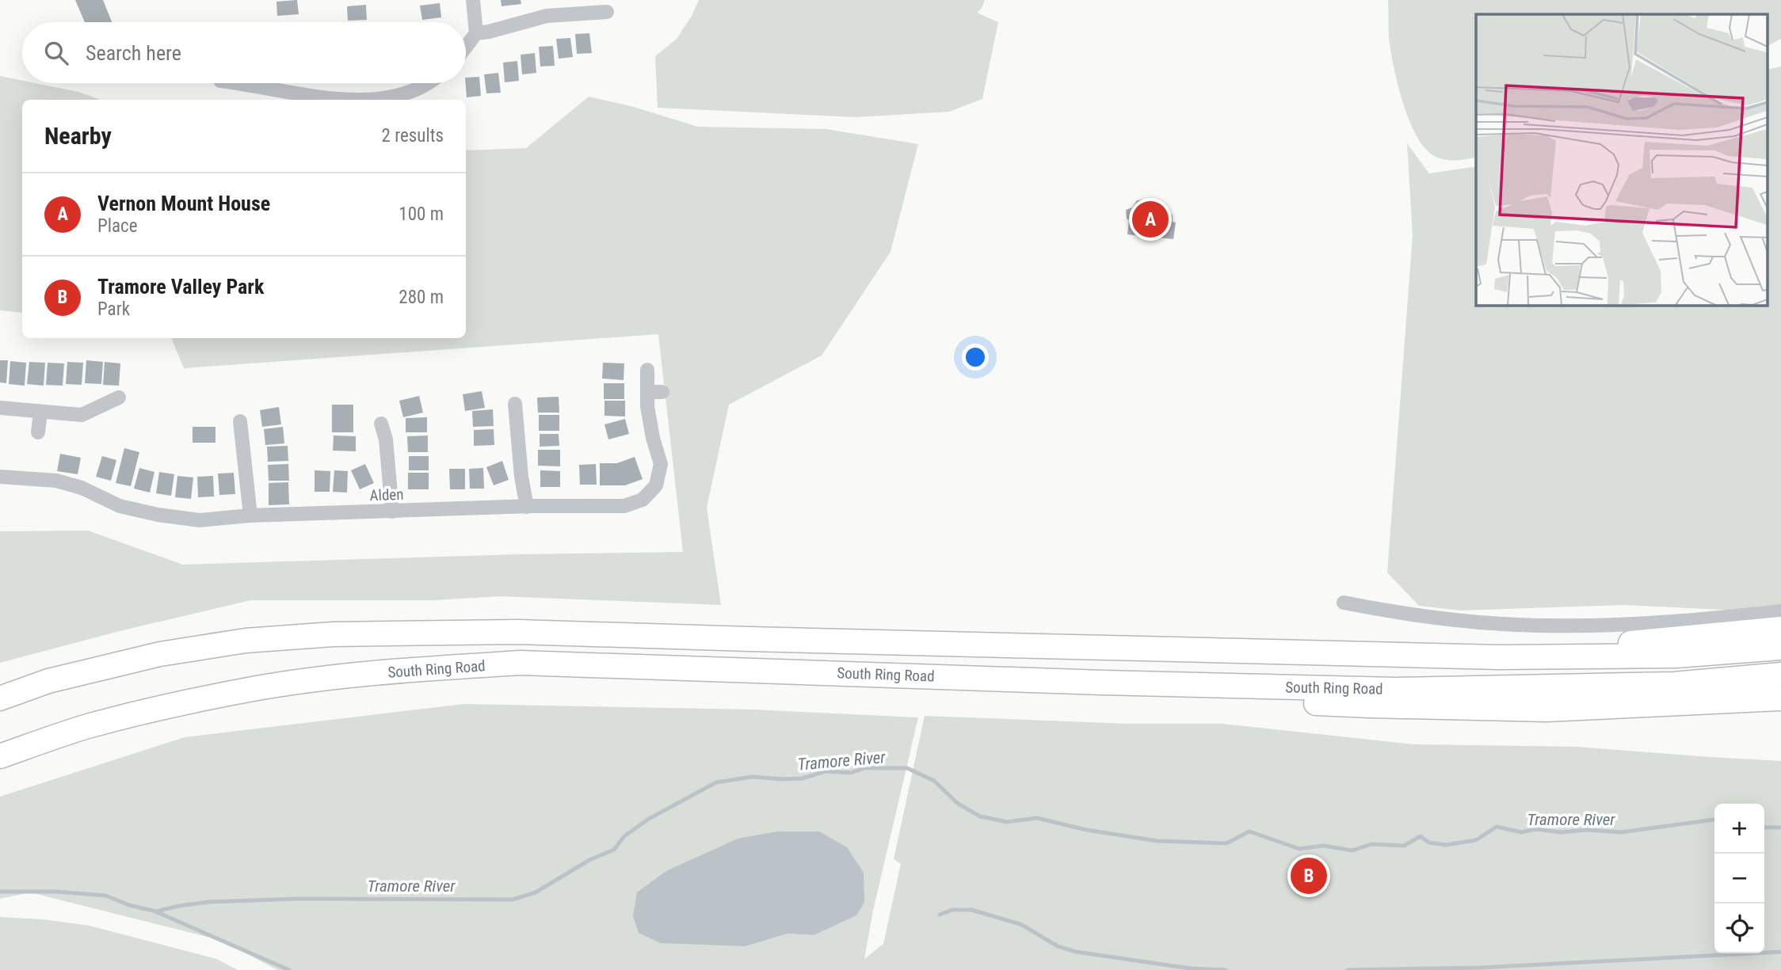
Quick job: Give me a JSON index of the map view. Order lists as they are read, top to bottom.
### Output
{
  "streets": {
    "highway": ["South Ring Road"],
    "street": ["Alden"]
  },
  "water": ["Tramore River"],
  "page": {
    "search": "Search here",
    "heading": ["Nearby", "2 results"],
    "list": [
      {
        "mark": "A",
        "name": "Vernon Mount House",
        "note": "Place",
        "value": "100 m"
      },
      {
        "mark": "B",
        "name": "Tramore Valley Park",
        "note": "Park",
        "value": "280 m"
      }
    ],
    "pins": ["A", "B"],
    "map_buttons": ["+", "−"]
  }
}
